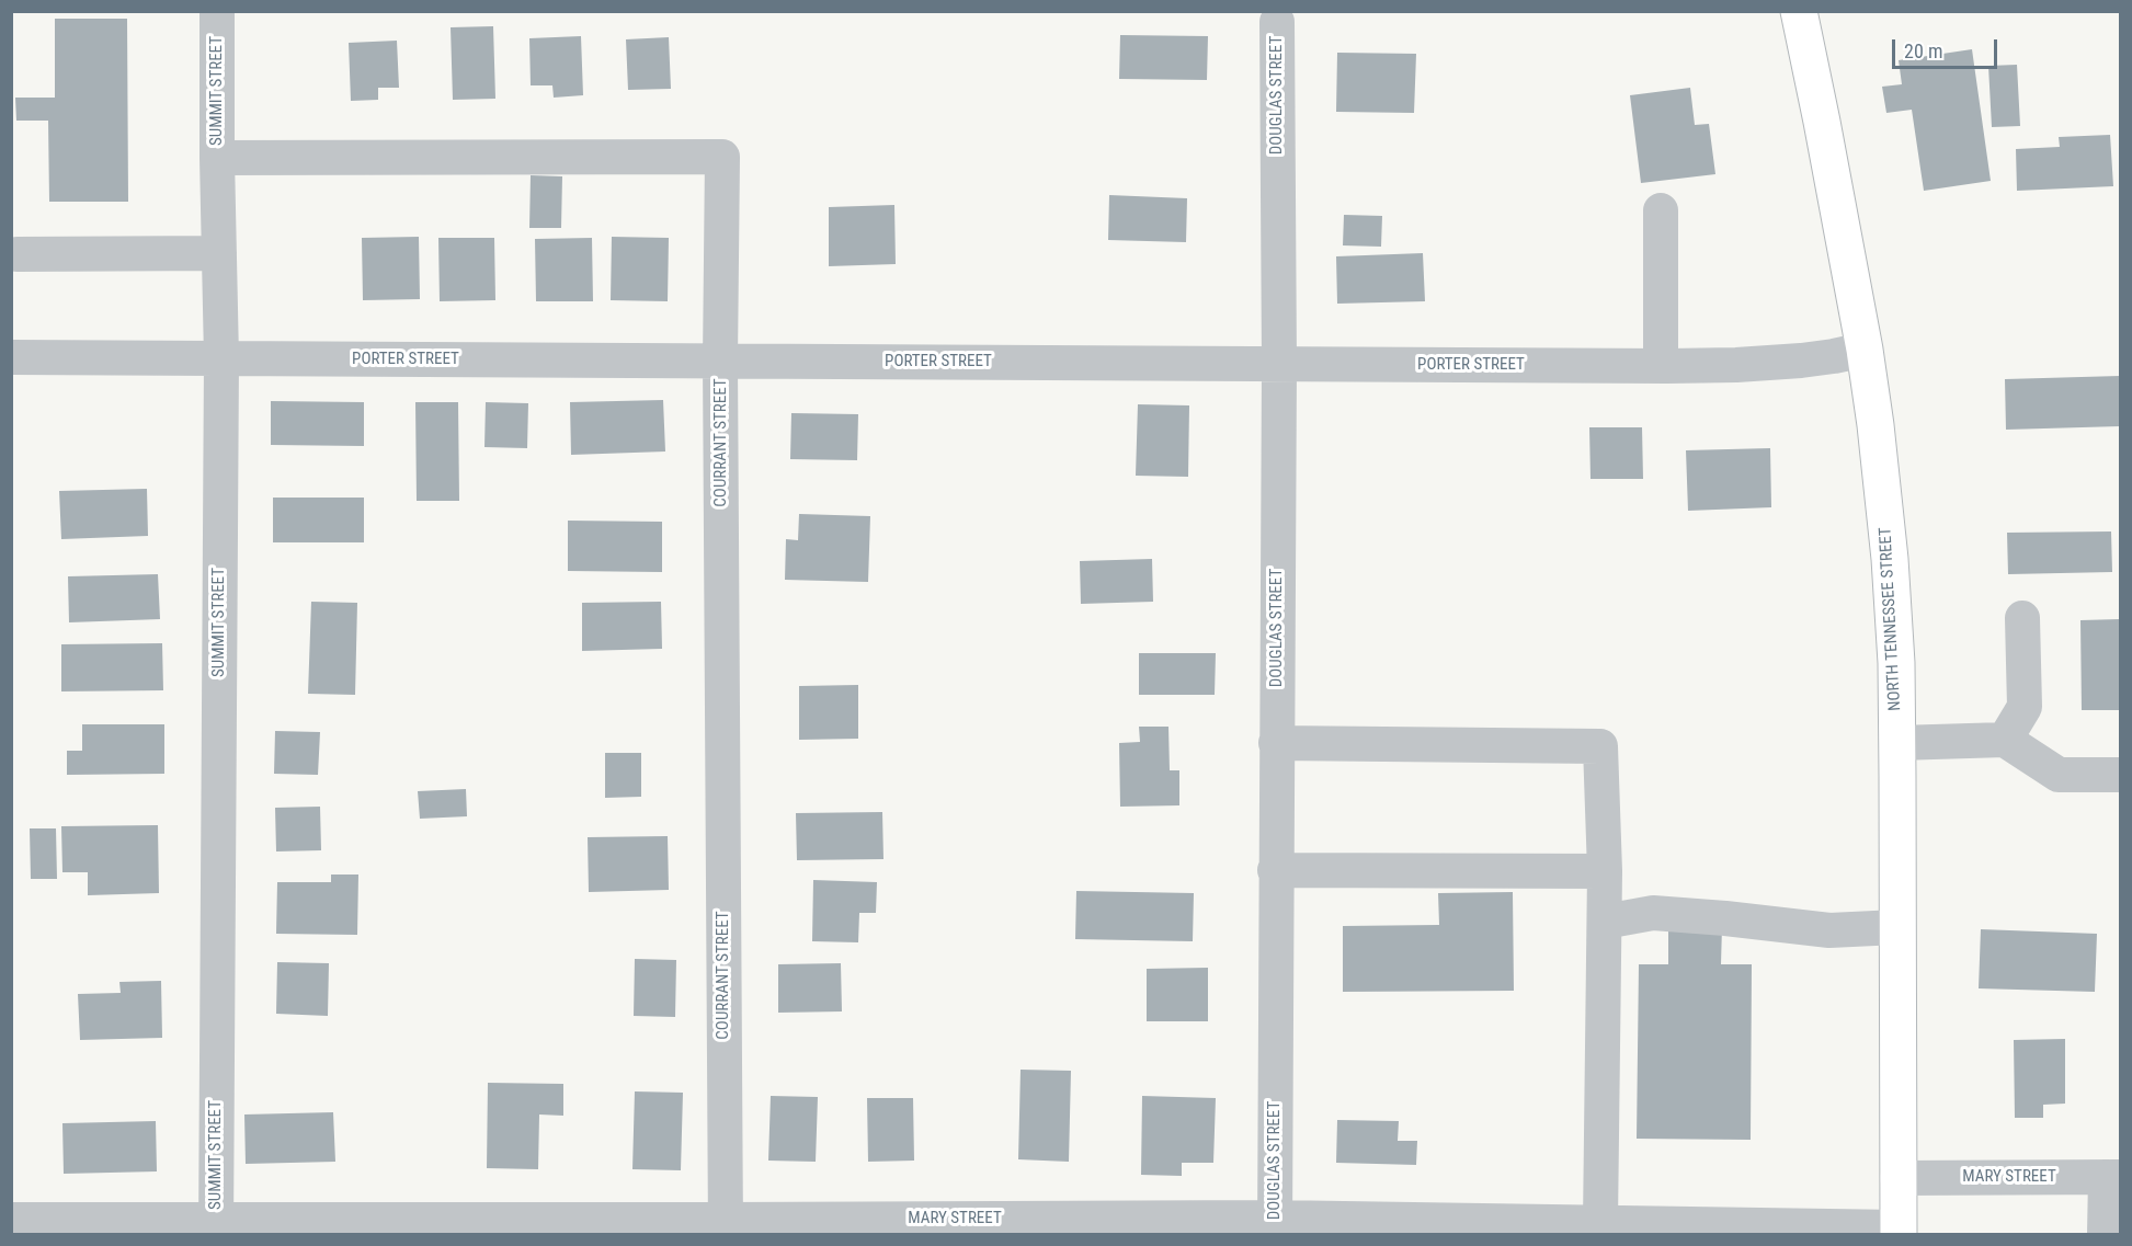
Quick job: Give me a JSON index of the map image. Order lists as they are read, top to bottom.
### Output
{
  "streets": {
    "main road": ["NORTH TENNESSEE STREET"],
    "street": [
      "SUMMIT STREET",
      "DOUGLAS STREET",
      "PORTER STREET",
      "COURRANT STREET",
      "MARY STREET"
    ]
  },
  "crossings": [
    ["SUMMIT STREET", "PORTER STREET"],
    ["SUMMIT STREET", "COURRANT STREET"],
    ["SUMMIT STREET", "MARY STREET"],
    ["DOUGLAS STREET", "PORTER STREET"],
    ["DOUGLAS STREET", "MARY STREET"],
    ["PORTER STREET", "COURRANT STREET"],
    ["PORTER STREET", "NORTH TENNESSEE STREET"],
    ["COURRANT STREET", "MARY STREET"],
    ["NORTH TENNESSEE STREET", "MARY STREET"]
  ],
  "scale_bar": "20 m"
}
